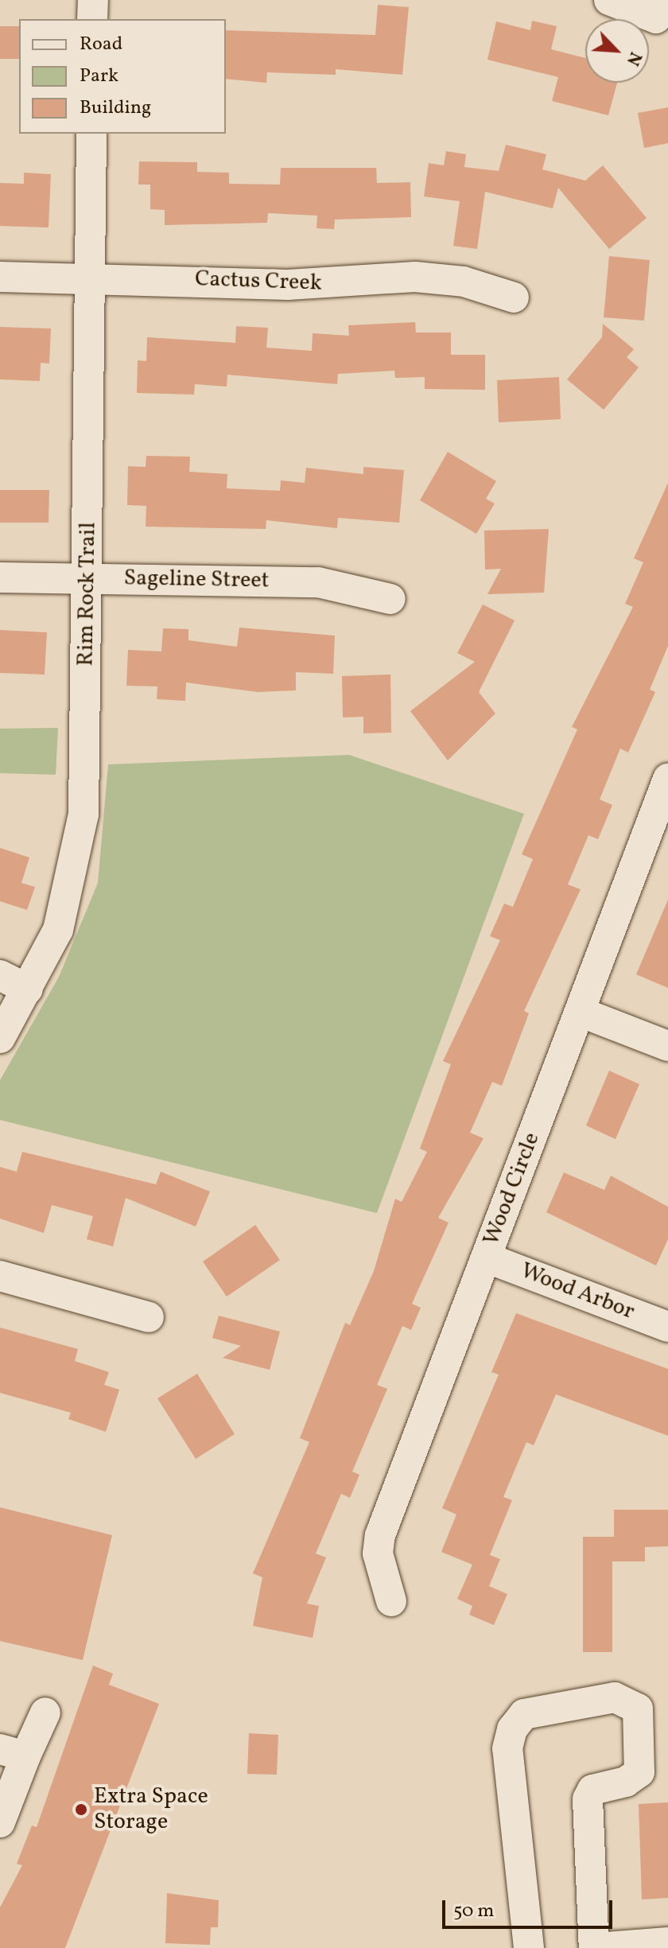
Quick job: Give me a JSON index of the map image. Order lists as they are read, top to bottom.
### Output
{
  "streets": {
    "street": [
      "Cactus Creek",
      "Sageline Street",
      "Rim Rock Trail",
      "Wood Circle",
      "Wood Arbor"
    ]
  },
  "crossings": [
    ["Cactus Creek", "Rim Rock Trail"],
    ["Sageline Street", "Rim Rock Trail"],
    ["Wood Circle", "Wood Arbor"]
  ],
  "places": ["Extra Space Storage"],
  "legend": ["Road", "Park", "Building"],
  "scale_bar": "50 m",
  "north": "bottom right"
}
